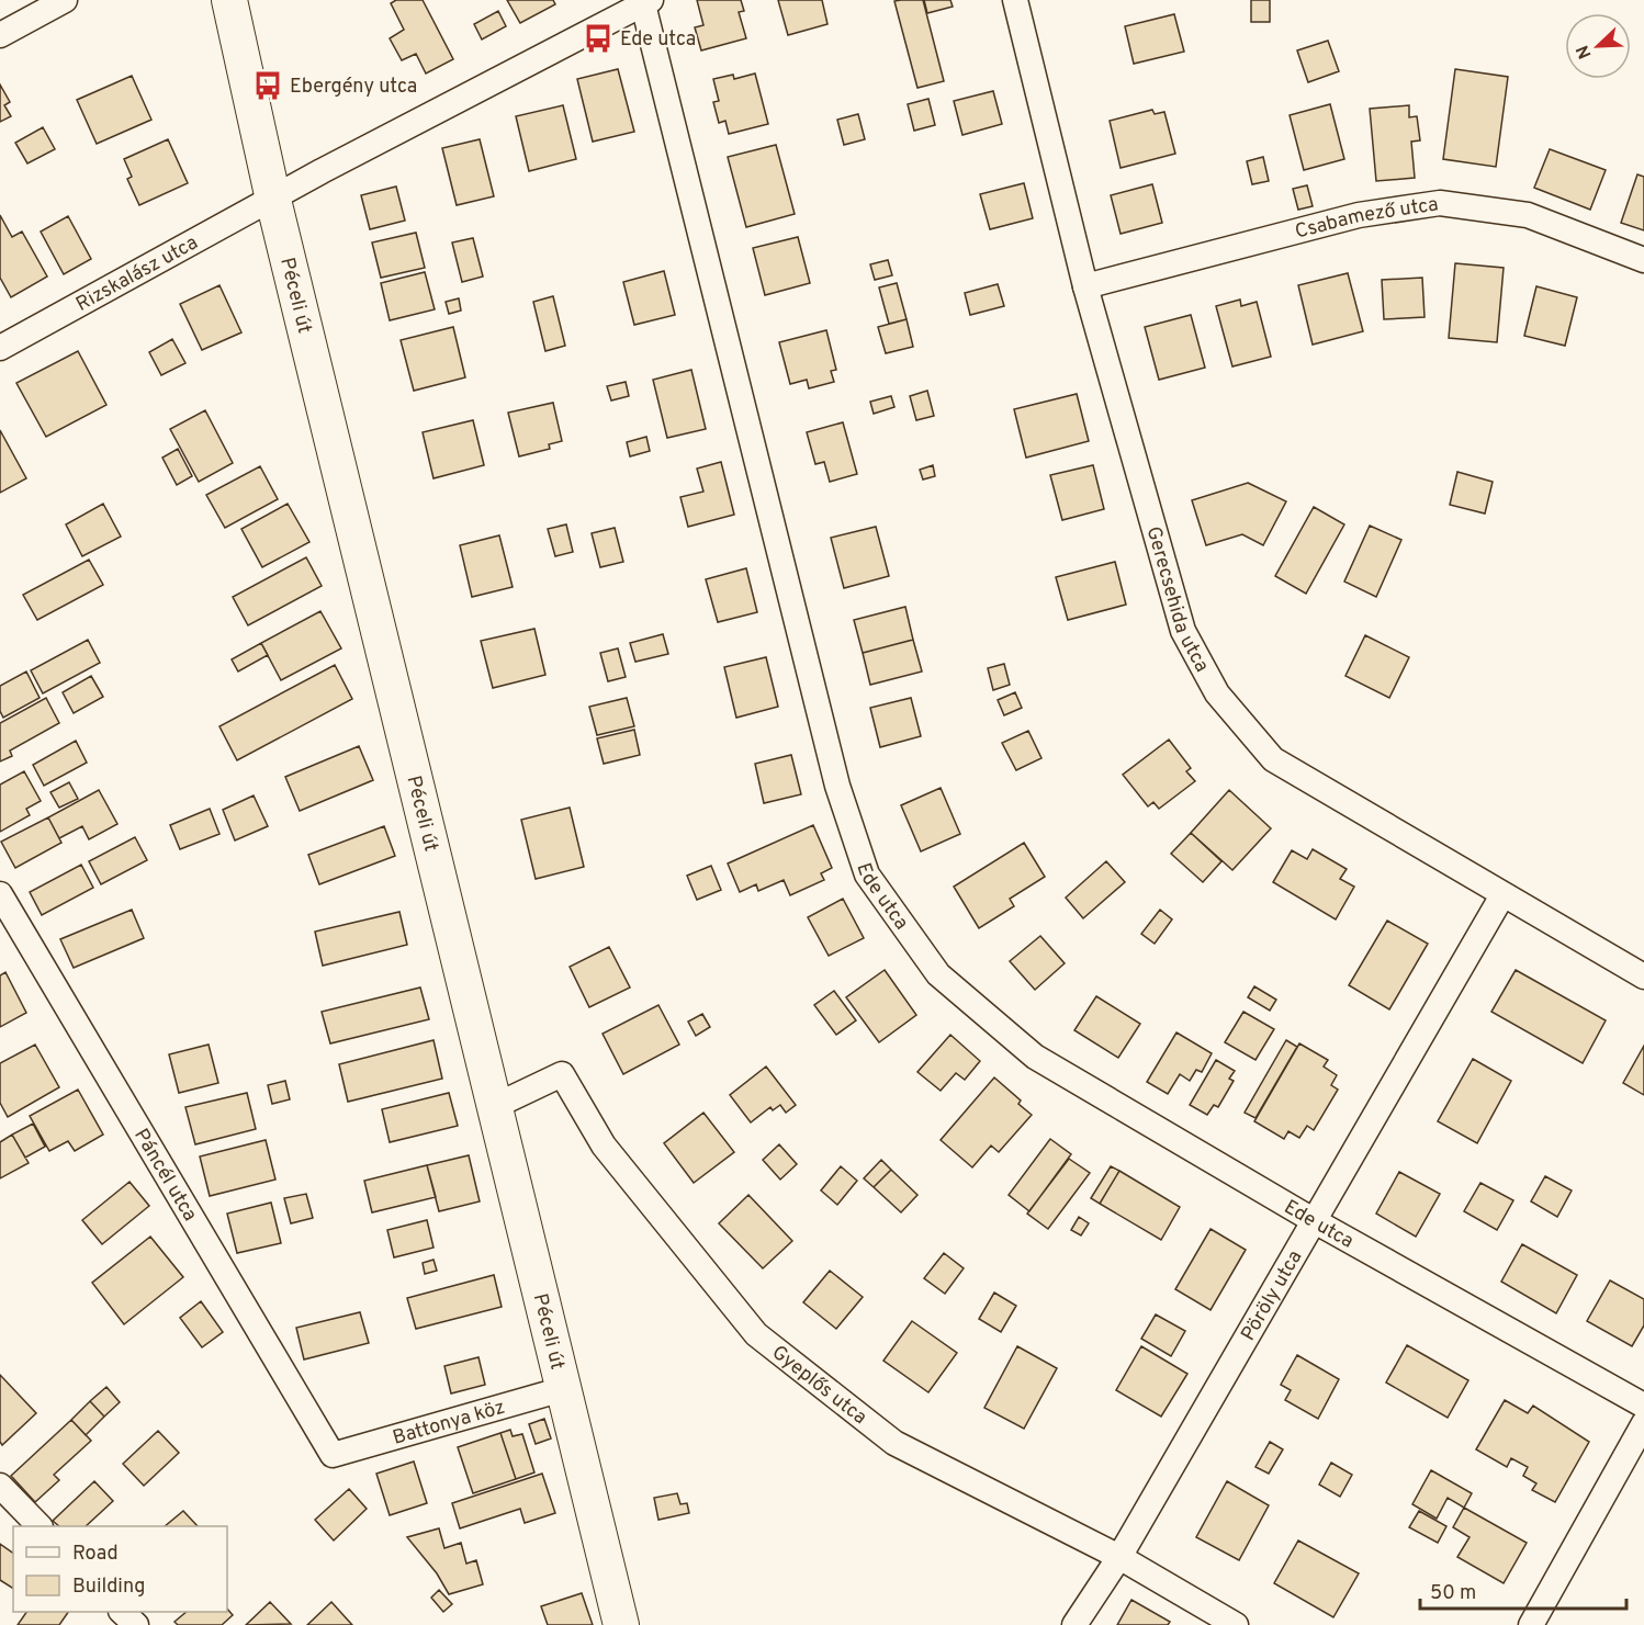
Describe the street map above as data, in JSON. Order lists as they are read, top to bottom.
{
  "streets": {
    "main road": ["Péceli út"],
    "street": [
      "Csabamező utca",
      "Rizskalász utca",
      "Gerecsehida utca",
      "Ede utca",
      "Páncél utca",
      "Pöröly utca",
      "Gyeplős utca",
      "Battonya köz"
    ]
  },
  "crossings": [
    ["Csabamező utca", "Gerecsehida utca"],
    ["Rizskalász utca", "Péceli út"],
    ["Péceli út", "Gyeplős utca"],
    ["Péceli út", "Battonya köz"],
    ["Gerecsehida utca", "Pöröly utca"],
    ["Ede utca", "Pöröly utca"],
    ["Páncél utca", "Battonya köz"],
    ["Pöröly utca", "Gyeplős utca"]
  ],
  "places": {
    "bus stop": ["Ede utca", "Ebergény utca"]
  },
  "legend": ["Road", "Building"],
  "scale_bar": "50 m",
  "north": "bottom left"
}
